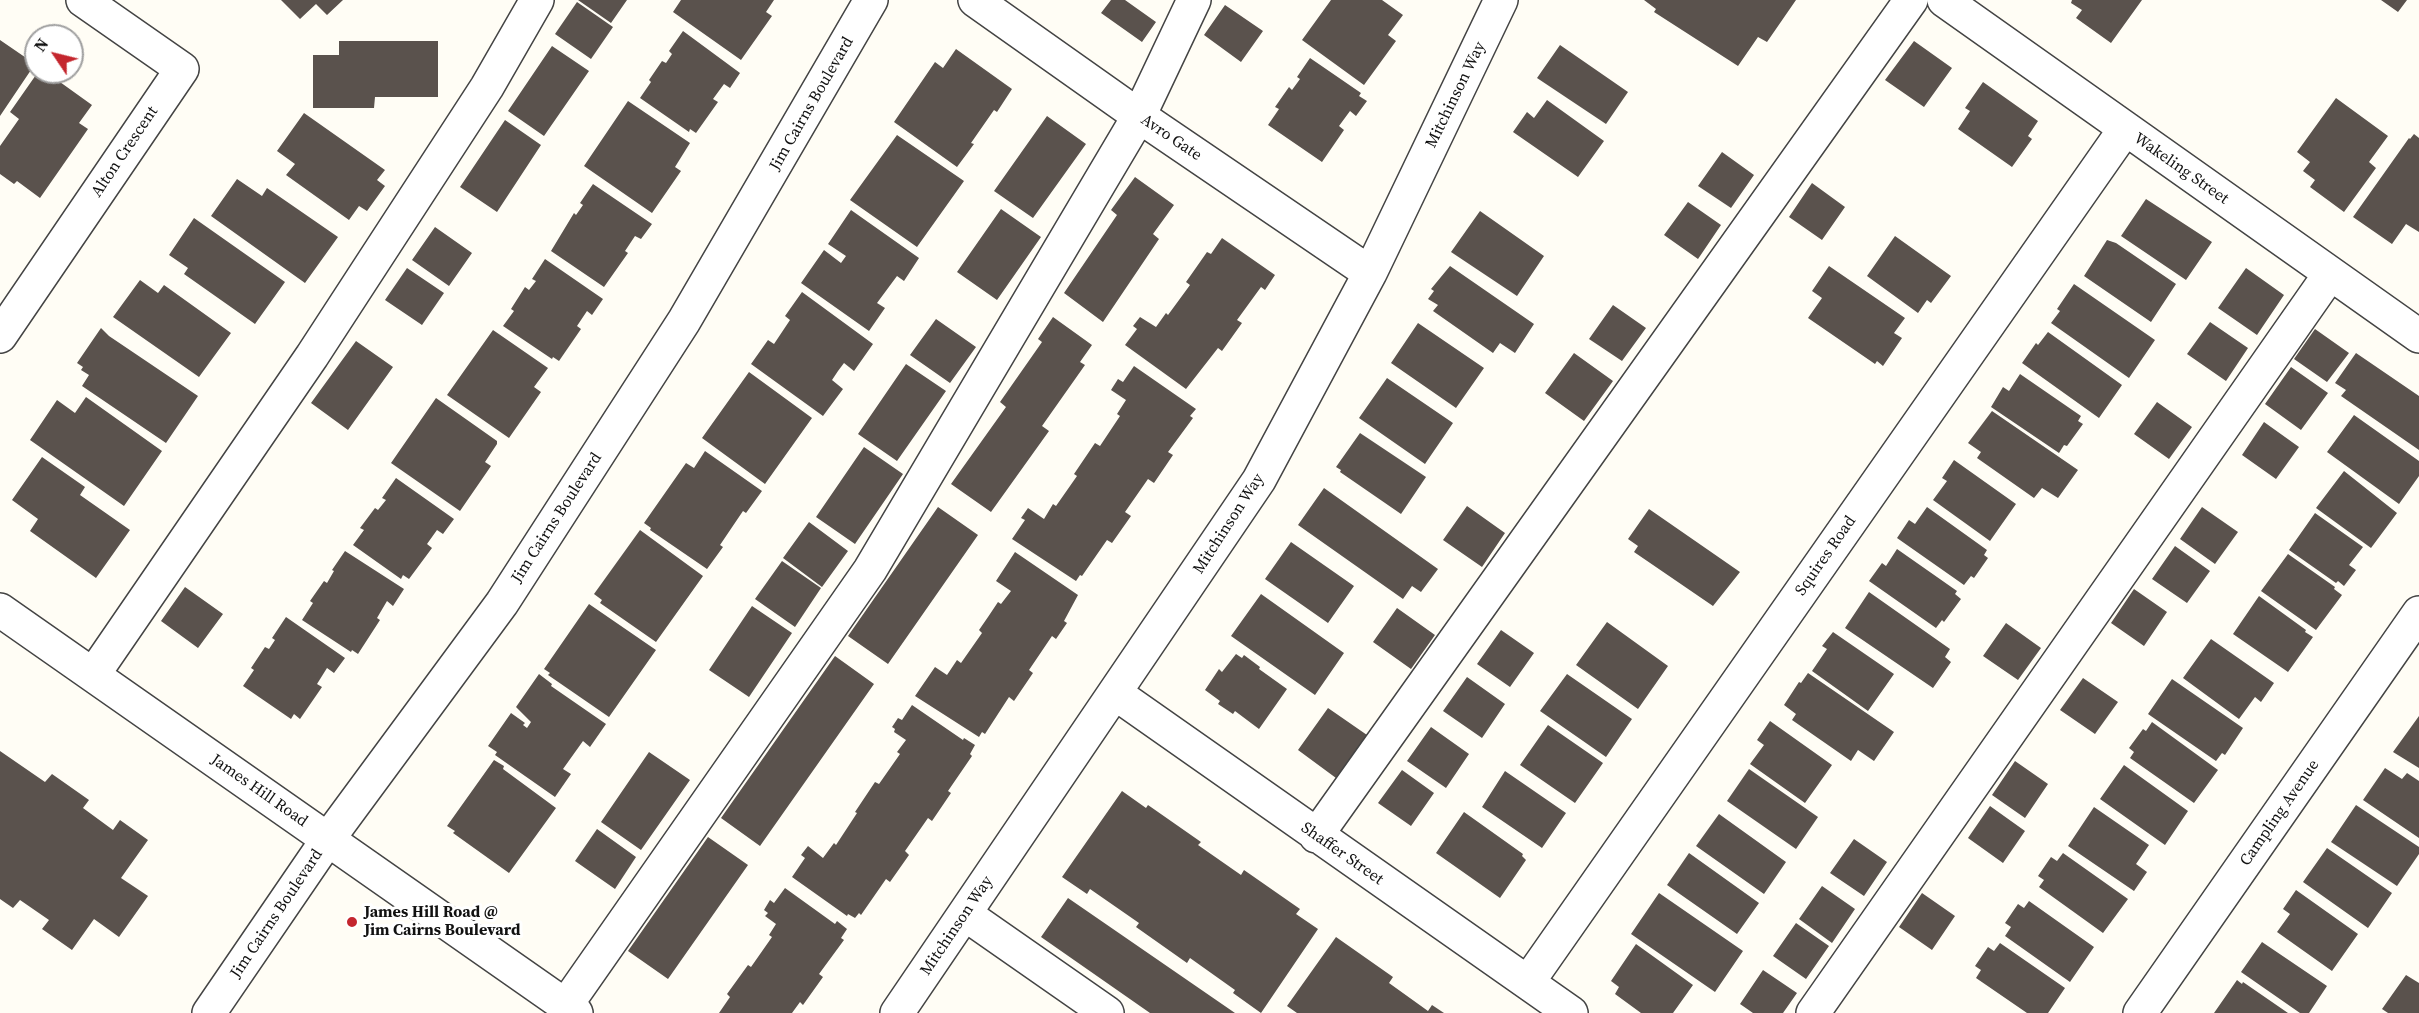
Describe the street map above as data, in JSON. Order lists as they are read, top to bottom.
{
  "streets": {
    "street": [
      "Mitchinson Way",
      "Jim Cairns Boulevard",
      "Avro Gate",
      "Alton Crescent",
      "Wakeling Street",
      "Squires Road",
      "James Hill Road",
      "Campling Avenue",
      "Shaffer Street"
    ]
  },
  "crossings": [
    ["Mitchinson Way", "Avro Gate"],
    ["Mitchinson Way", "Shaffer Street"],
    ["Jim Cairns Boulevard", "James Hill Road"],
    ["Wakeling Street", "Squires Road"],
    ["Squires Road", "Shaffer Street"]
  ],
  "places": ["James Hill Road @ Jim Cairns Boulevard"],
  "north": "top left"
}
